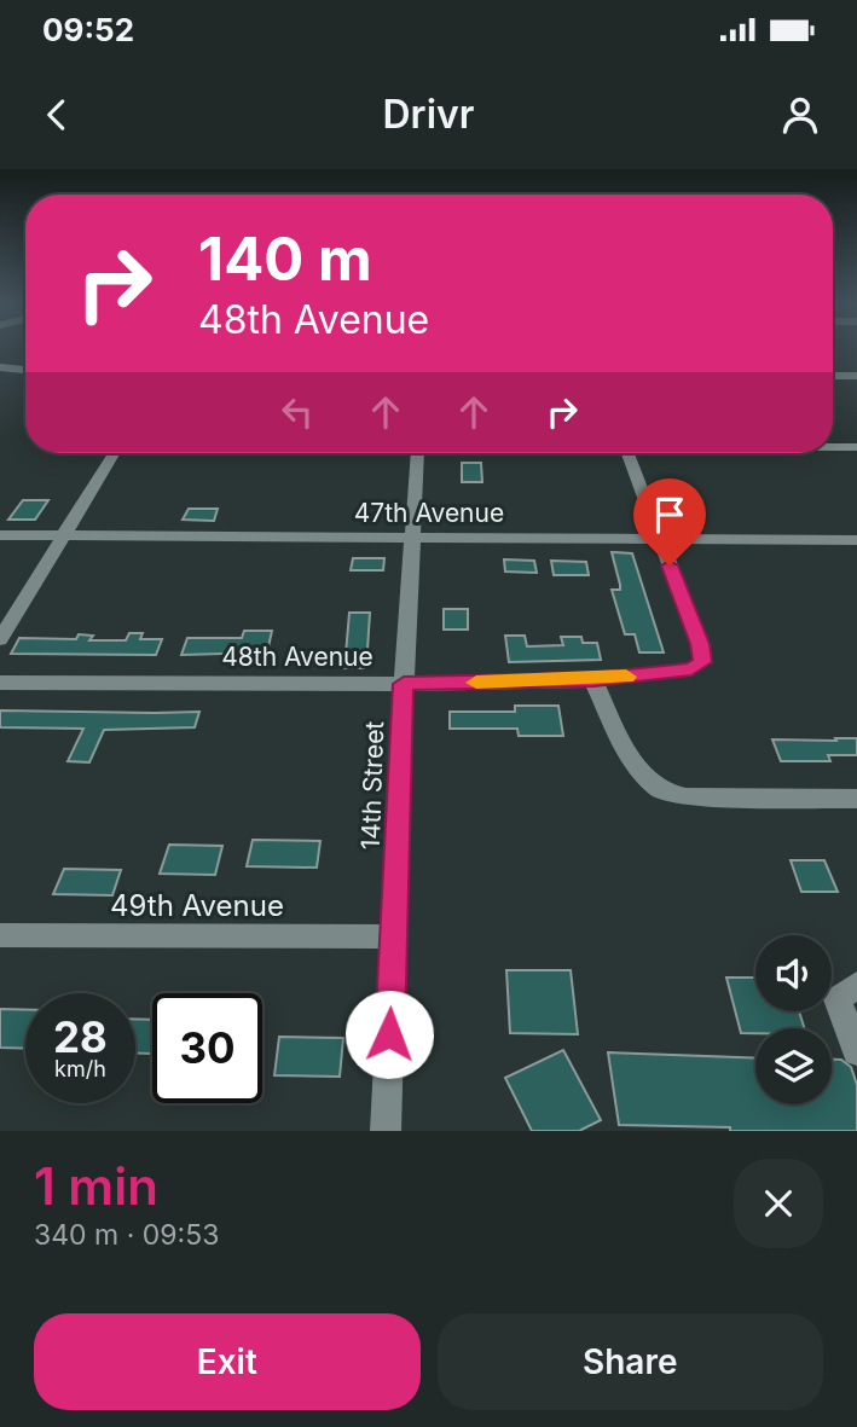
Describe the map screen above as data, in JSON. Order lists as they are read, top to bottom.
{
  "streets": {
    "street": [
      "47th Avenue",
      "48th Avenue",
      "14th Street",
      "49th Avenue"
    ]
  },
  "crossings": [
    ["47th Avenue", "48th Avenue"],
    ["47th Avenue", "14th Street"],
    ["48th Avenue", "14th Street"],
    ["14th Street", "49th Avenue"]
  ],
  "page": {
    "status": "09:52",
    "header": "Drivr",
    "turn": ["140 m", "48th Avenue"],
    "speed": "28 km/h",
    "limit": "30",
    "heading": ["1 min", "340 m · 09:53"],
    "buttons": ["Exit", "Share"]
  }
}
